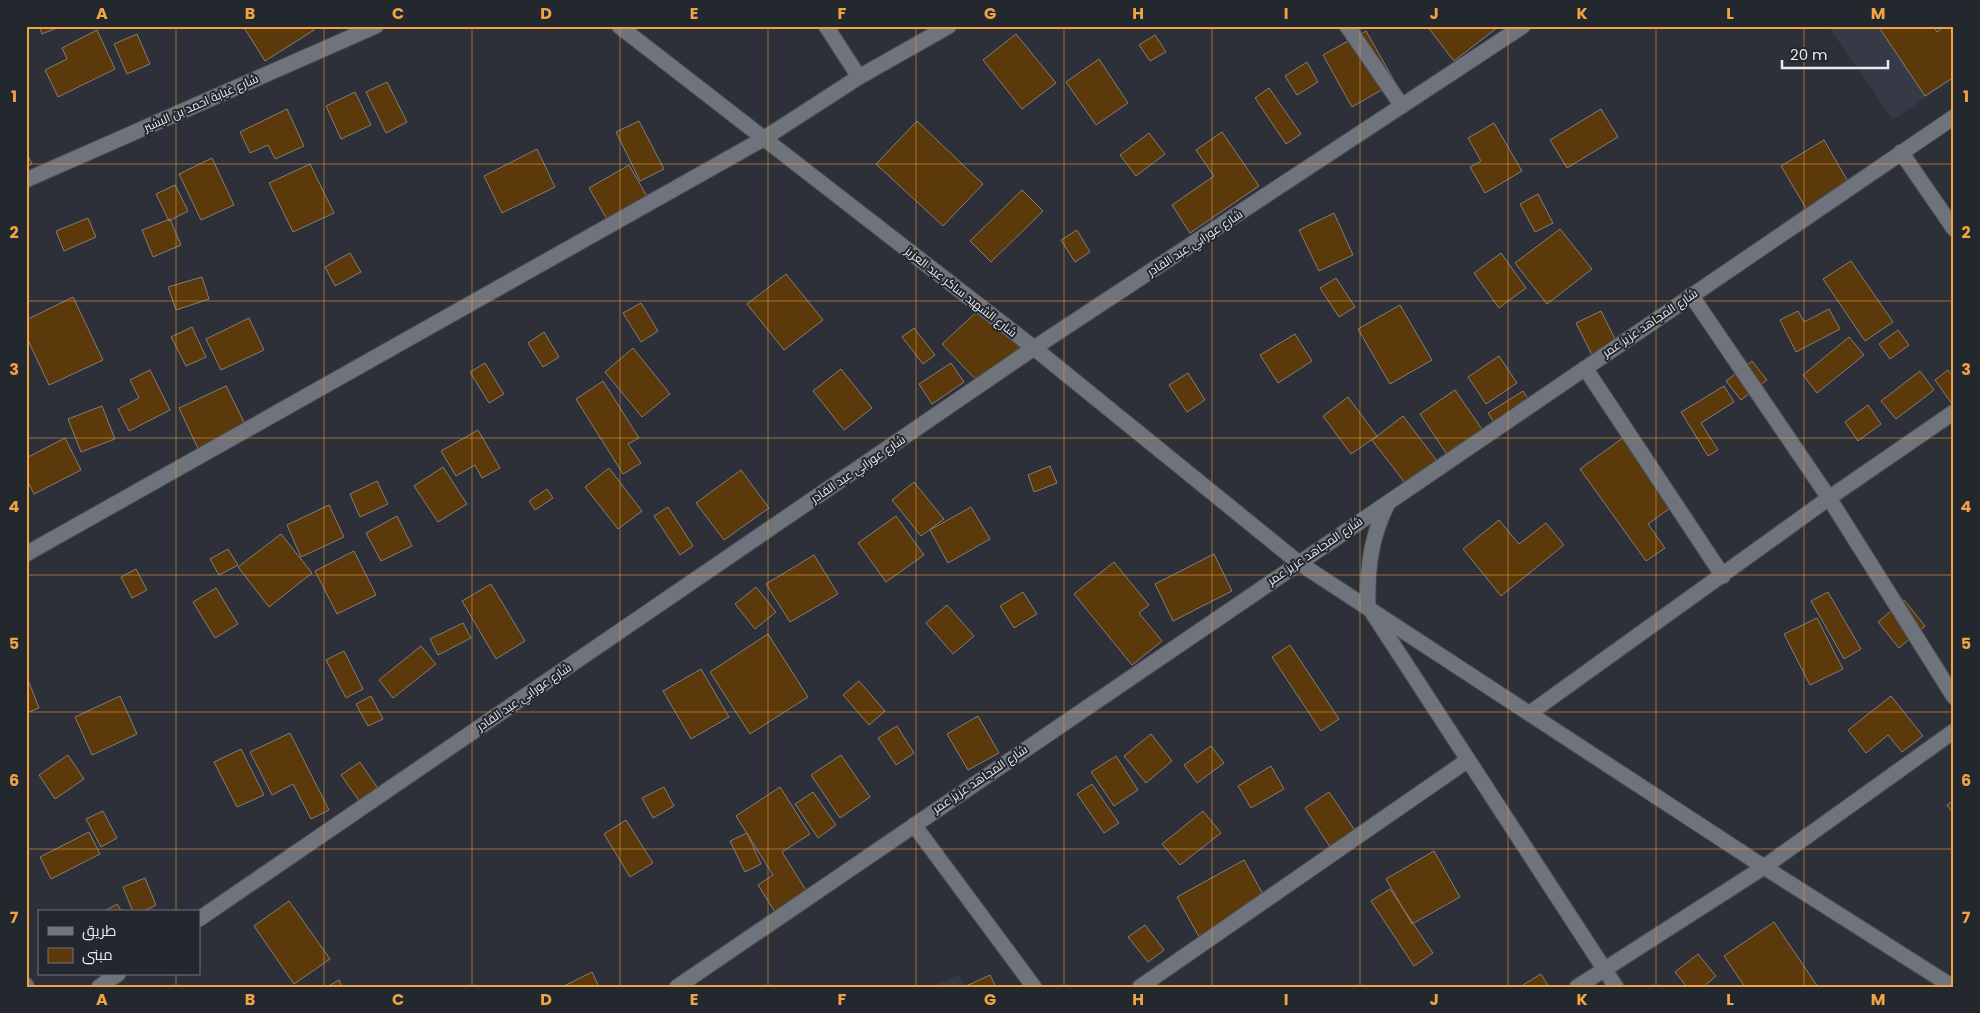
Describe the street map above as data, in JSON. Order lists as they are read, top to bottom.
{
  "streets": {
    "street": [
      "شارع غيابة احمد بن البشير",
      "شارع عورابي عبد القادر",
      "شارع الشهيد ساكر عبد العزيز",
      "شارع المجاهد عزيز عمر"
    ]
  },
  "crossings": [
    ["شارع عورابي عبد القادر", "شارع الشهيد ساكر عبد العزيز"],
    ["شارع الشهيد ساكر عبد العزيز", "شارع المجاهد عزيز عمر"]
  ],
  "legend": ["طريق", "مبنى"],
  "scale_bar": "20 m",
  "grid": {
    "columns": [
      "A",
      "B",
      "C",
      "D",
      "E",
      "F",
      "G",
      "H",
      "I",
      "J",
      "K",
      "L",
      "M"
    ],
    "rows": [
      "1",
      "2",
      "3",
      "4",
      "5",
      "6",
      "7"
    ]
  }
}
